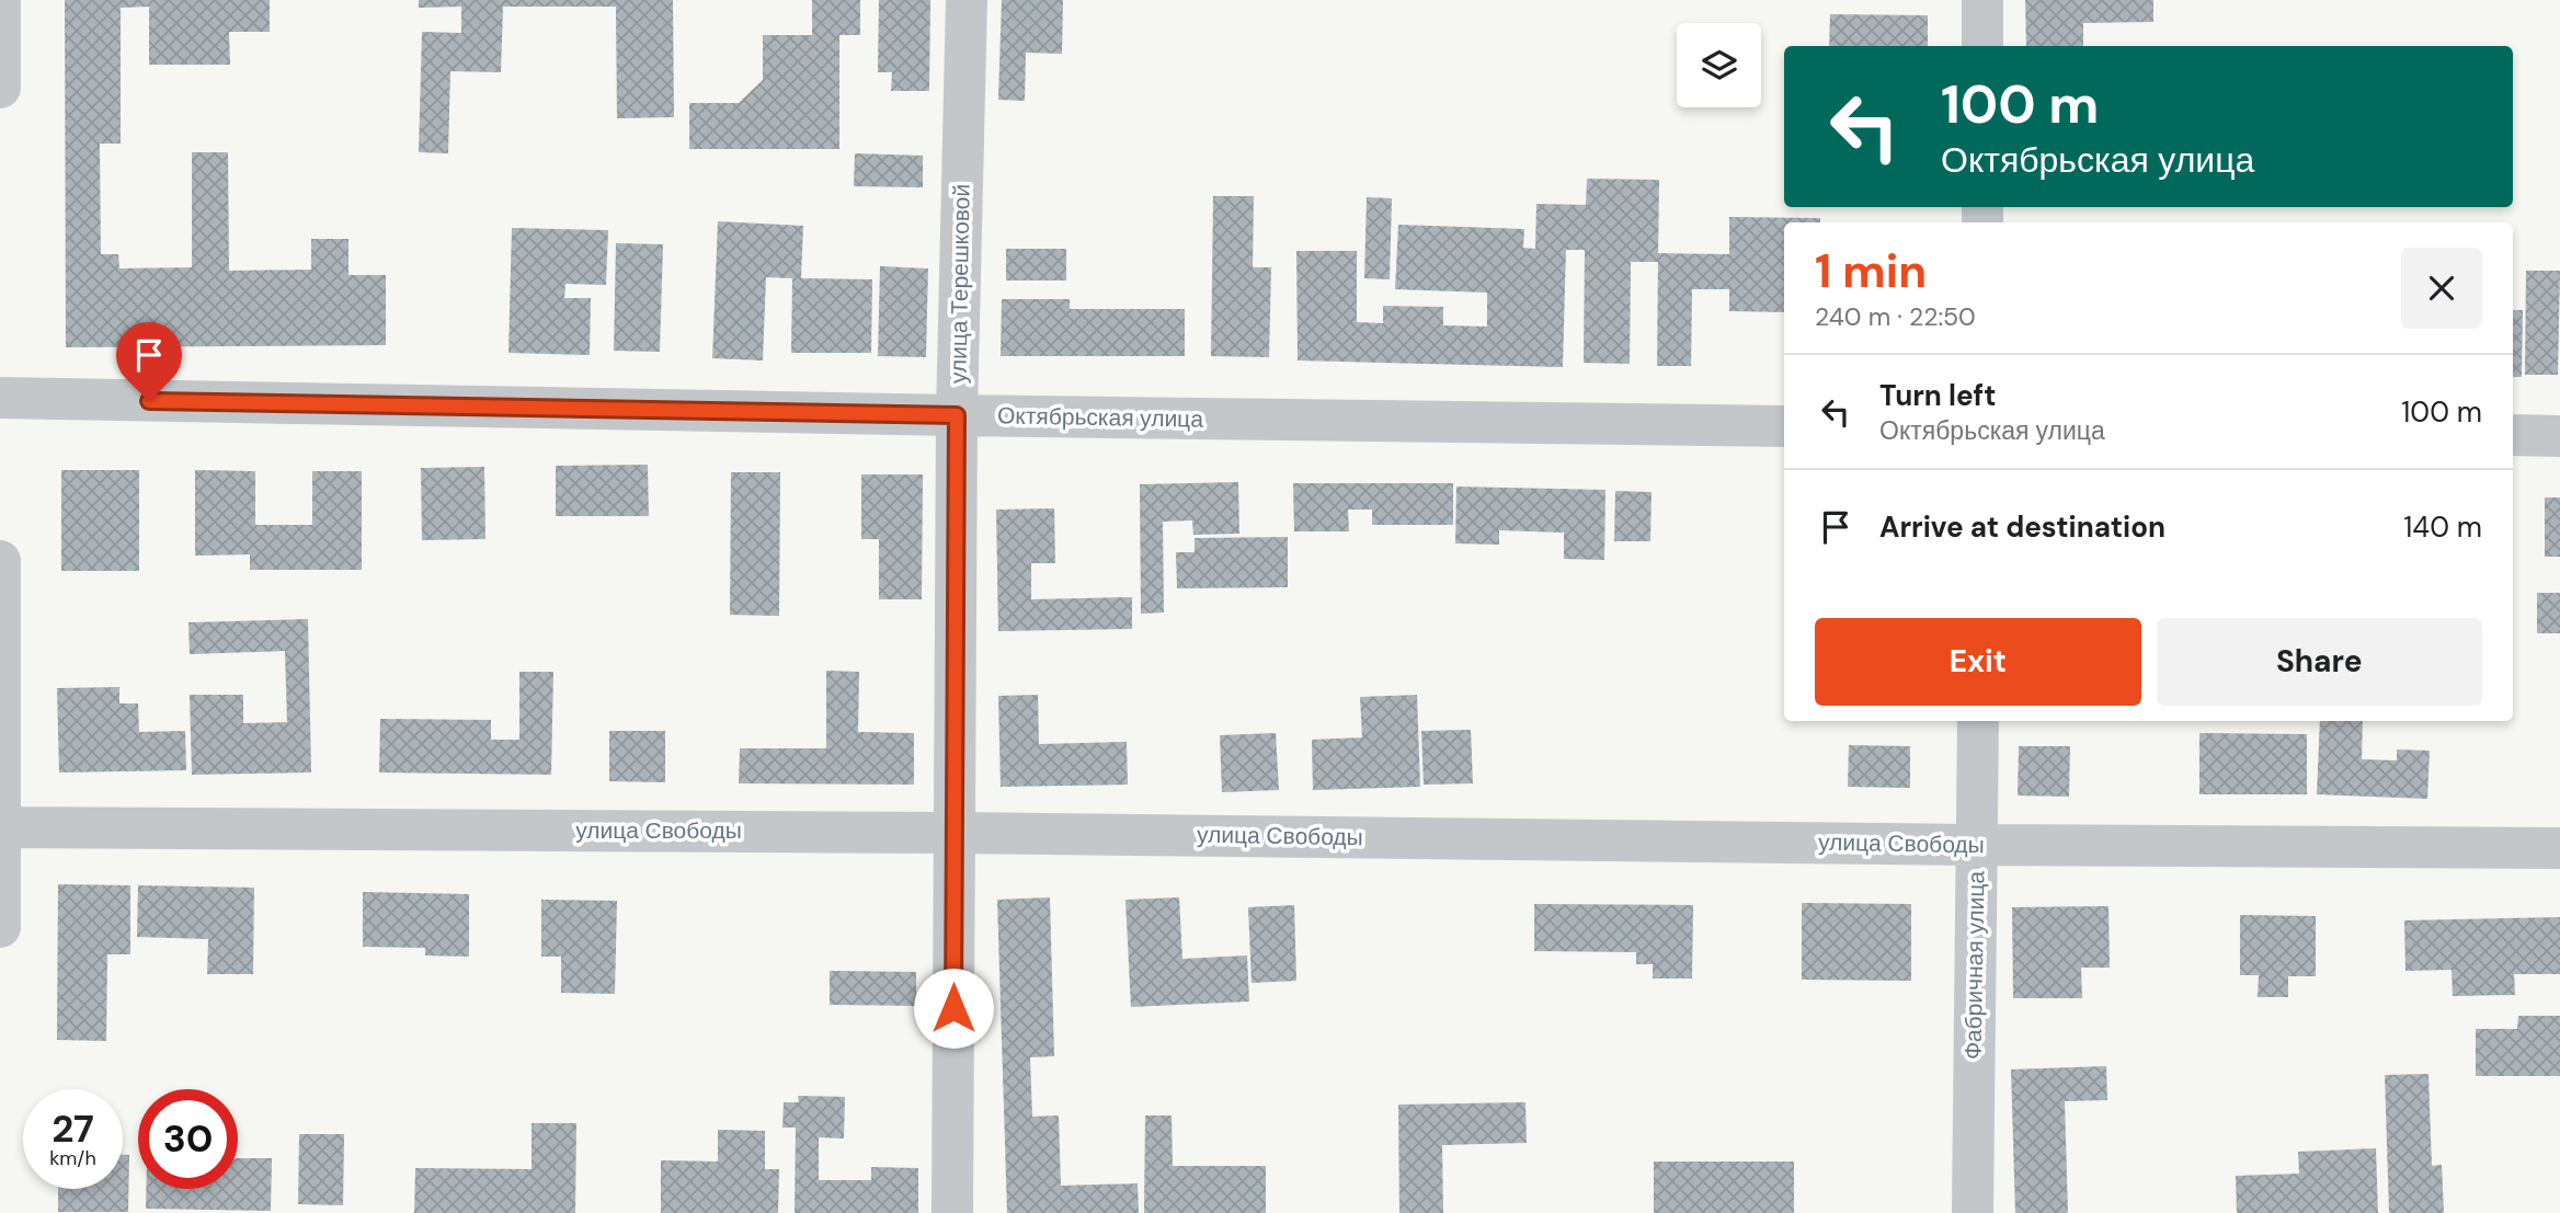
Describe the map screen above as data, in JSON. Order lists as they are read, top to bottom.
{
  "streets": {
    "street": [
      "улица Терешковой",
      "Октябрьская улица",
      "улица Свободы",
      "Фабричная улица"
    ]
  },
  "crossings": [
    ["улица Терешковой", "Октябрьская улица"],
    ["улица Терешковой", "улица Свободы"],
    ["улица Свободы", "Фабричная улица"]
  ],
  "page": {
    "turn": ["100 m", "Октябрьская улица"],
    "heading": ["1 min", "240 m · 22:50"],
    "list": [
      {
        "name": "Turn left",
        "note": "Октябрьская улица",
        "value": "100 m"
      },
      {
        "name": "Arrive at destination",
        "value": "140 m"
      }
    ],
    "buttons": ["Exit", "Share"],
    "speed": "27 km/h",
    "limit": "30"
  }
}
